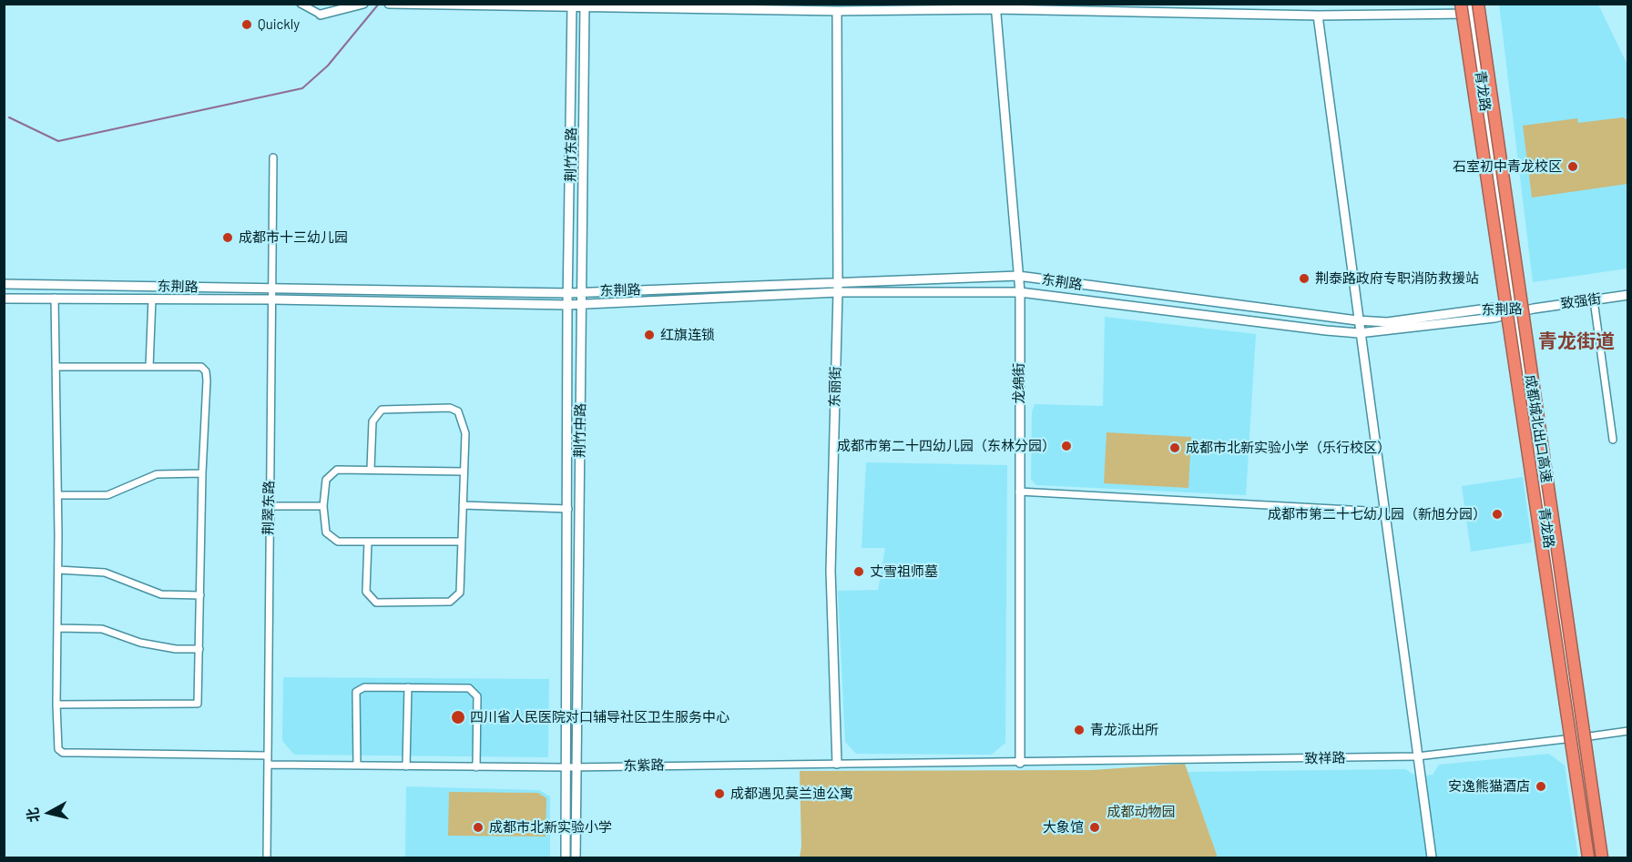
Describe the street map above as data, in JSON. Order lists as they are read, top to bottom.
{
  "streets": {
    "highway": ["成都城北出口高速"],
    "street": [
      "青龙路",
      "荆竹东路",
      "东荆路",
      "致强街",
      "龙绵街",
      "东丽街",
      "荆竹中路",
      "荆翠东路",
      "致祥路",
      "东紫路"
    ]
  },
  "crossings": [
    ["青龙路", "东荆路"],
    ["青龙路", "成都城北出口高速"],
    ["青龙路", "致祥路"],
    ["荆竹东路", "东荆路"],
    ["荆竹东路", "荆竹中路"],
    ["东荆路", "致强街"],
    ["东荆路", "龙绵街"],
    ["东荆路", "东丽街"],
    ["东荆路", "荆竹中路"],
    ["东荆路", "荆翠东路"],
    ["龙绵街", "致祥路"],
    ["龙绵街", "东紫路"],
    ["东丽街", "东紫路"],
    ["荆竹中路", "东紫路"],
    ["荆翠东路", "东紫路"],
    ["致祥路", "东紫路"]
  ],
  "districts": ["青龙街道"],
  "parks": ["成都动物园"],
  "places": [
    "Quickly",
    "石室初中青龙校区",
    "成都市十三幼儿园",
    "荆泰路政府专职消防救援站",
    "红旗连锁",
    "成都市第二十四幼儿园（东林分园）",
    "成都市北新实验小学（乐行校区）",
    "成都市第二十七幼儿园（新旭分园）",
    "丈雪祖师墓",
    "四川省人民医院对口辅导社区卫生服务中心",
    "青龙派出所",
    "安逸熊猫酒店",
    "成都遇见莫兰迪公寓",
    "成都市北新实验小学",
    "大象馆"
  ],
  "north": "left"
}
